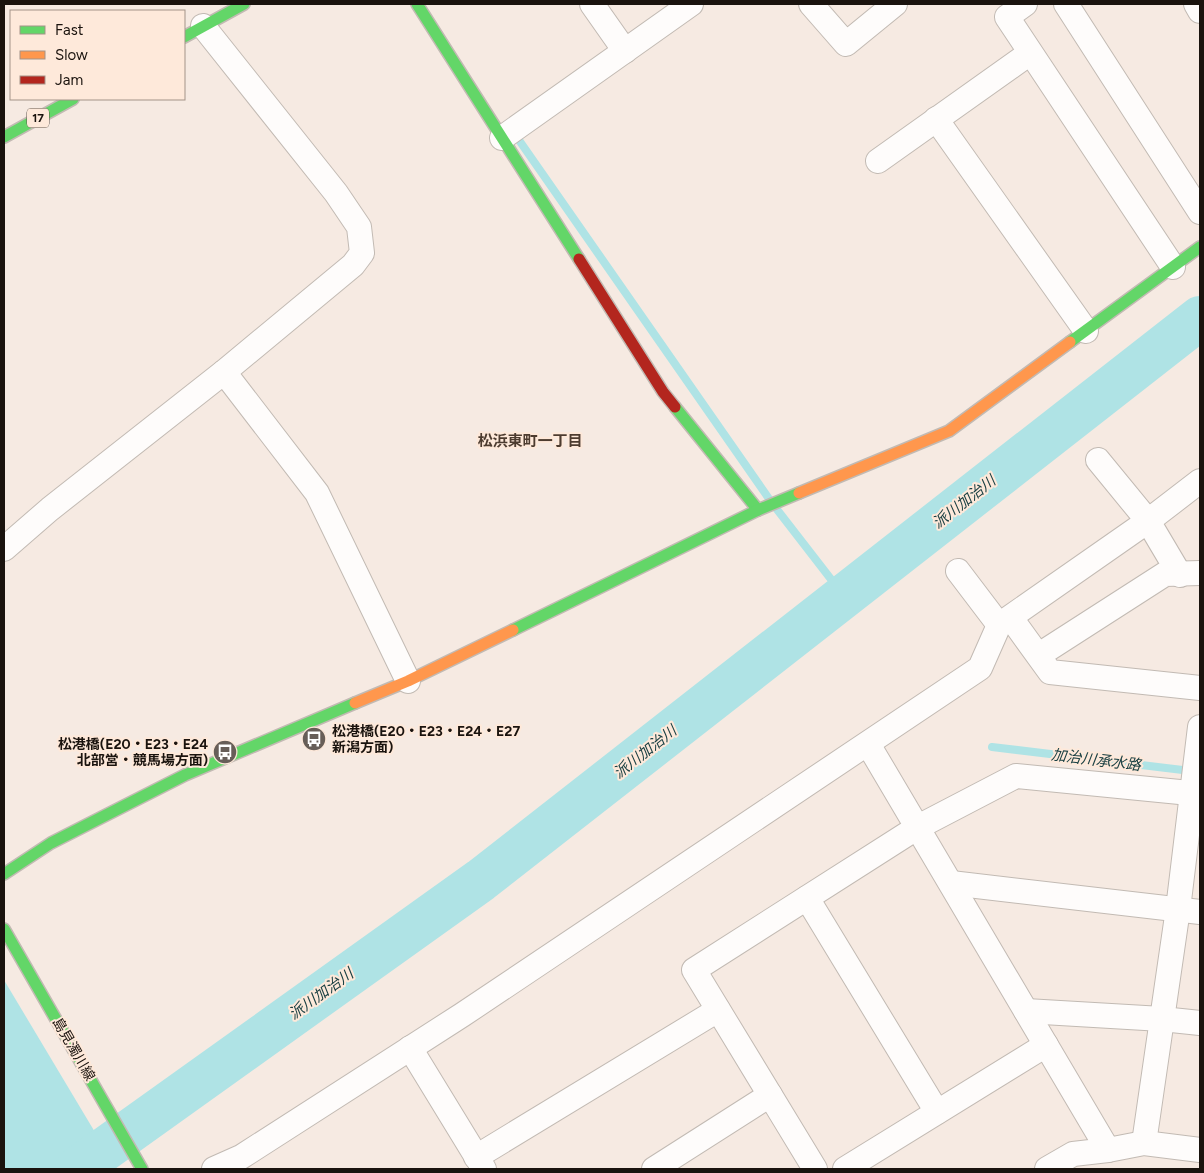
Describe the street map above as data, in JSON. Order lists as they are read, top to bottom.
{
  "streets": {
    "street": ["17", "島見濁川線"]
  },
  "districts": ["松浜東町一丁目"],
  "water": ["派川加治川", "加治川承水路"],
  "places": {
    "bus stop": ["松港橋(E20・E23・E24・E27 新潟方面)", "松港橋(E20・E23・E24 北部営・競馬場方面)"]
  },
  "legend": ["Fast", "Slow", "Jam"]
}
